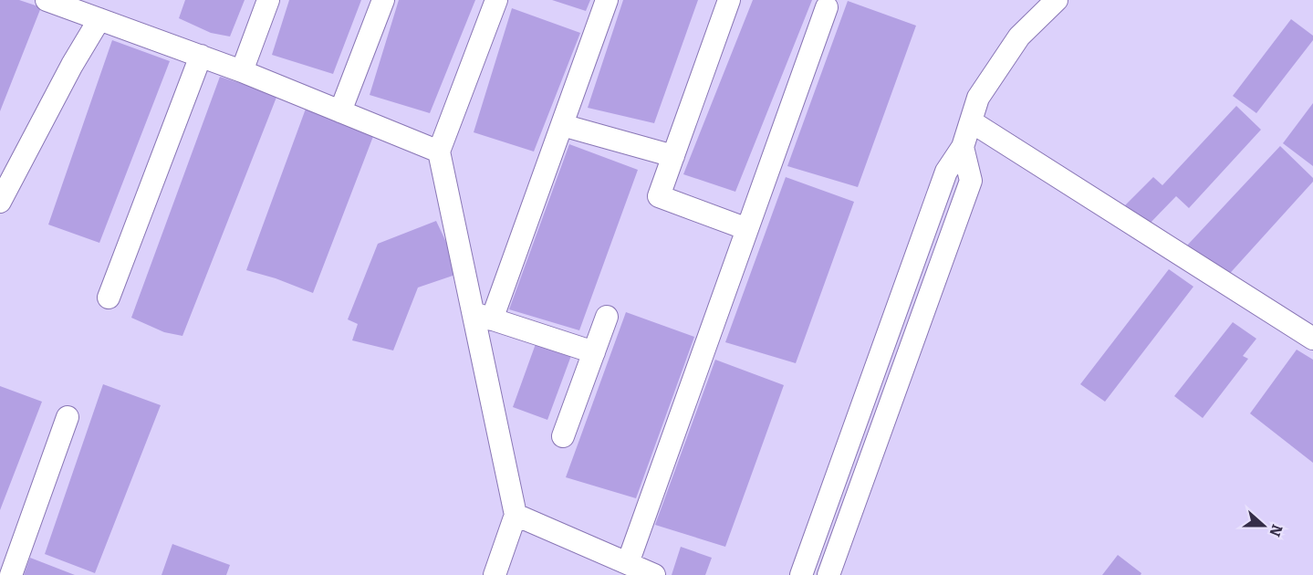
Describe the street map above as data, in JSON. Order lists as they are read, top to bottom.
{
  "north": "right"
}
